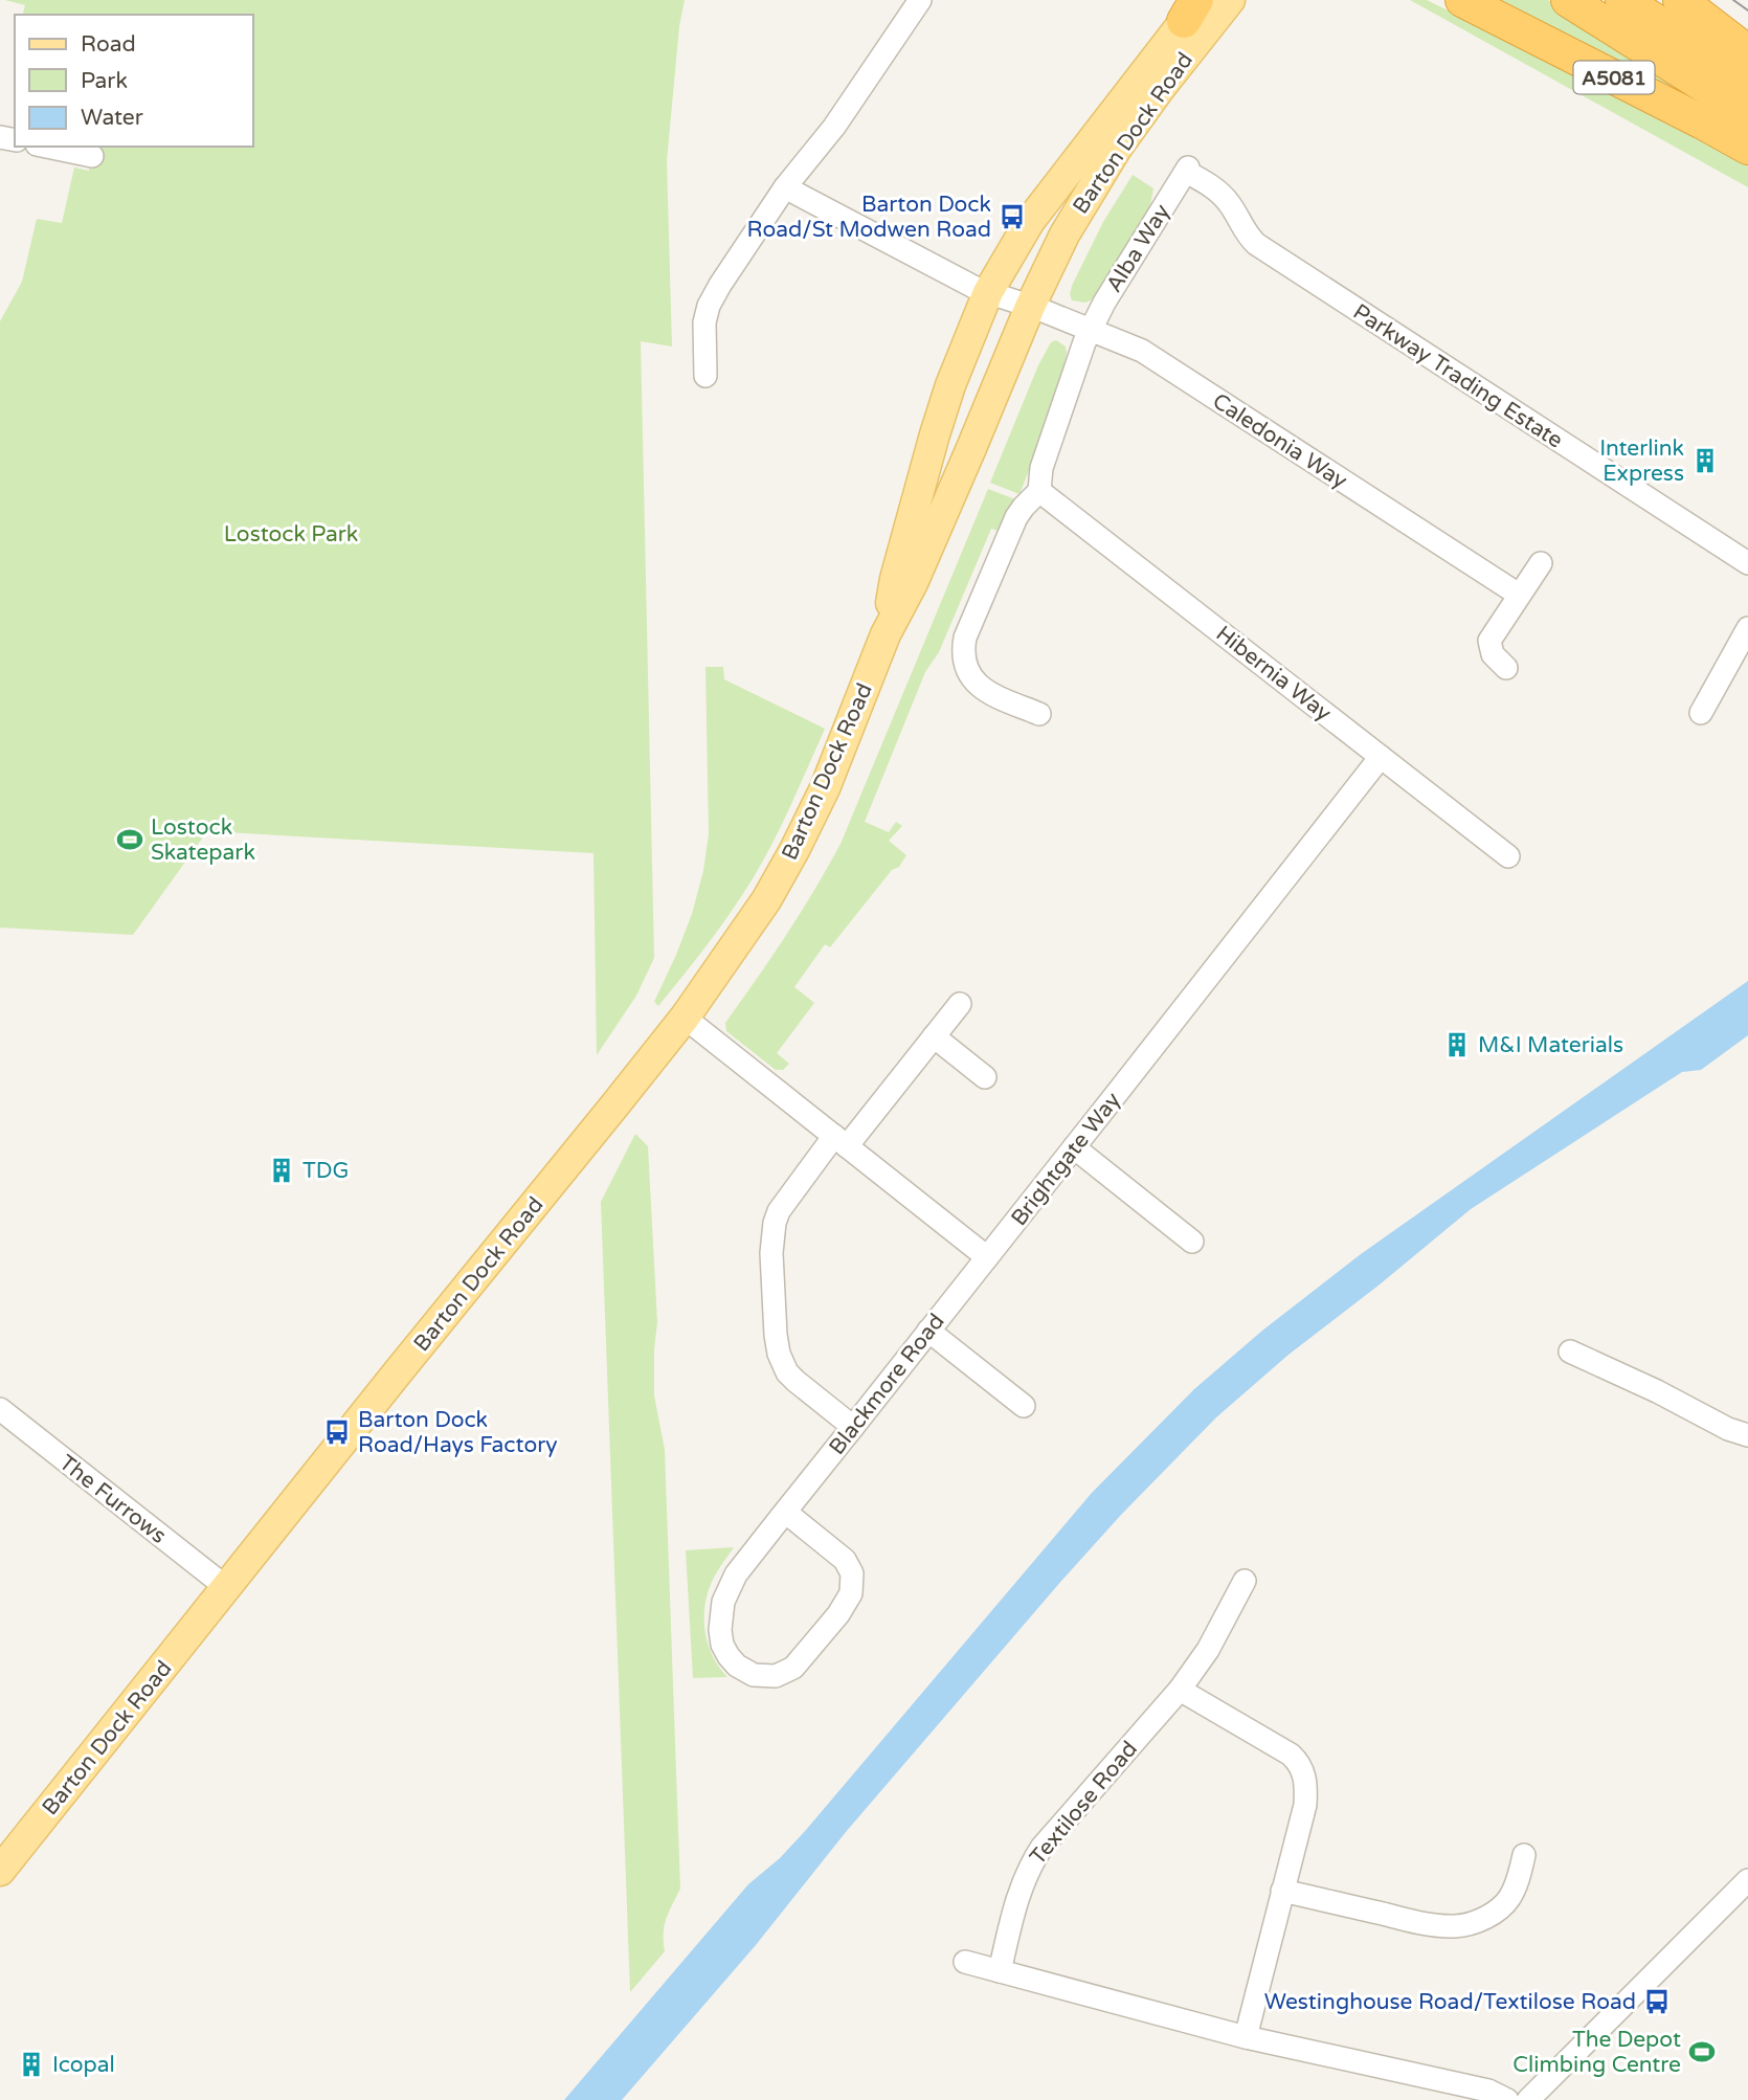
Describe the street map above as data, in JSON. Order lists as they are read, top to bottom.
{
  "streets": {
    "highway": ["A5081"],
    "main road": ["Barton Dock Road"],
    "street": [
      "Alba Way",
      "Parkway Trading Estate",
      "Caledonia Way",
      "Hibernia Way",
      "Brightgate Way",
      "Blackmore Road",
      "The Furrows",
      "Textilose Road"
    ]
  },
  "crossings": [
    ["Barton Dock Road", "Caledonia Way"],
    ["Barton Dock Road", "The Furrows"],
    ["Alba Way", "Parkway Trading Estate"],
    ["Alba Way", "Caledonia Way"],
    ["Hibernia Way", "Brightgate Way"],
    ["Brightgate Way", "Blackmore Road"]
  ],
  "parks": ["Lostock Park"],
  "places": {
    "bus stop": ["Barton Dock Road/St Modwen Road", "Barton Dock Road/Hays Factory", "Westinghouse Road/Textilose Road"],
    "building": [
      "Interlink Express",
      "M&I Materials",
      "TDG",
      "Icopal"
    ],
    "sports": ["Lostock Skatepark", "The Depot Climbing Centre"]
  },
  "legend": ["Road", "Park", "Water"]
}
